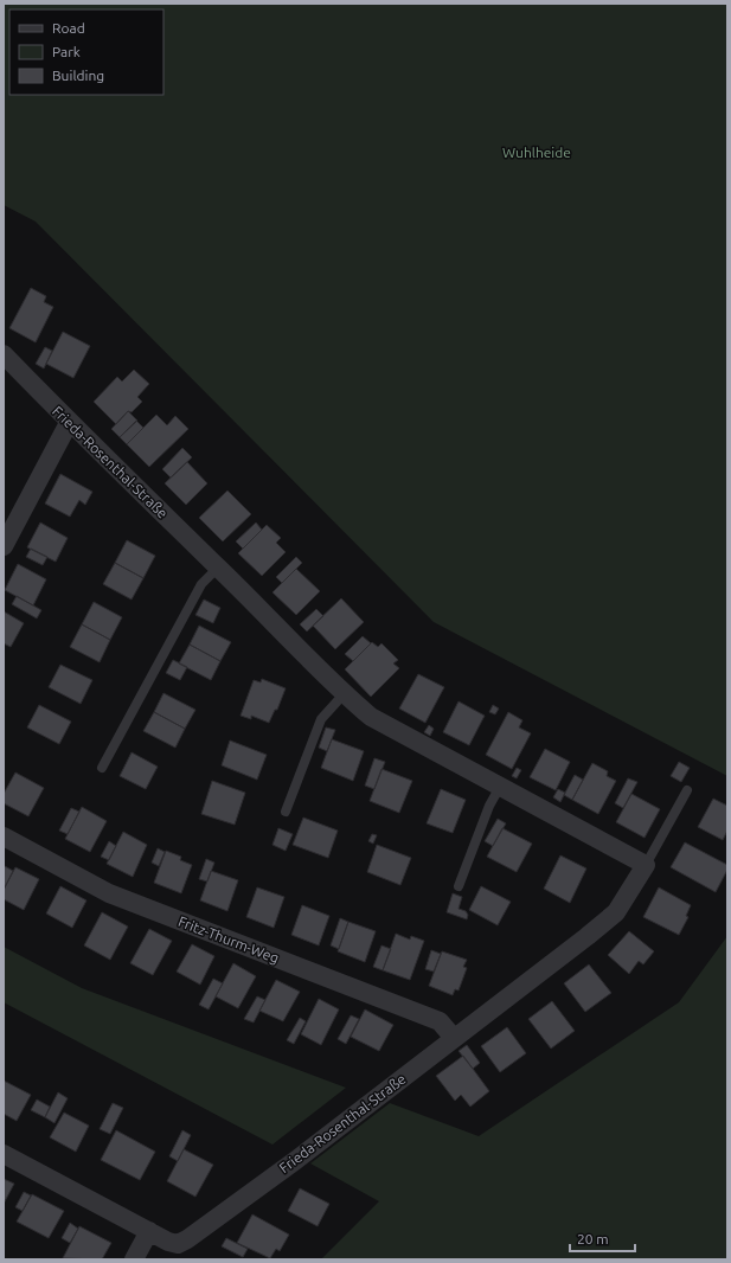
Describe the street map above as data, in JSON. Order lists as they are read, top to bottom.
{
  "streets": {
    "street": ["Frieda-Rosenthal-Straße", "Fritz-Thurm-Weg"]
  },
  "crossings": [
    ["Frieda-Rosenthal-Straße", "Fritz-Thurm-Weg"]
  ],
  "parks": ["Wuhlheide"],
  "legend": ["Road", "Park", "Building"],
  "scale_bar": "20 m"
}
